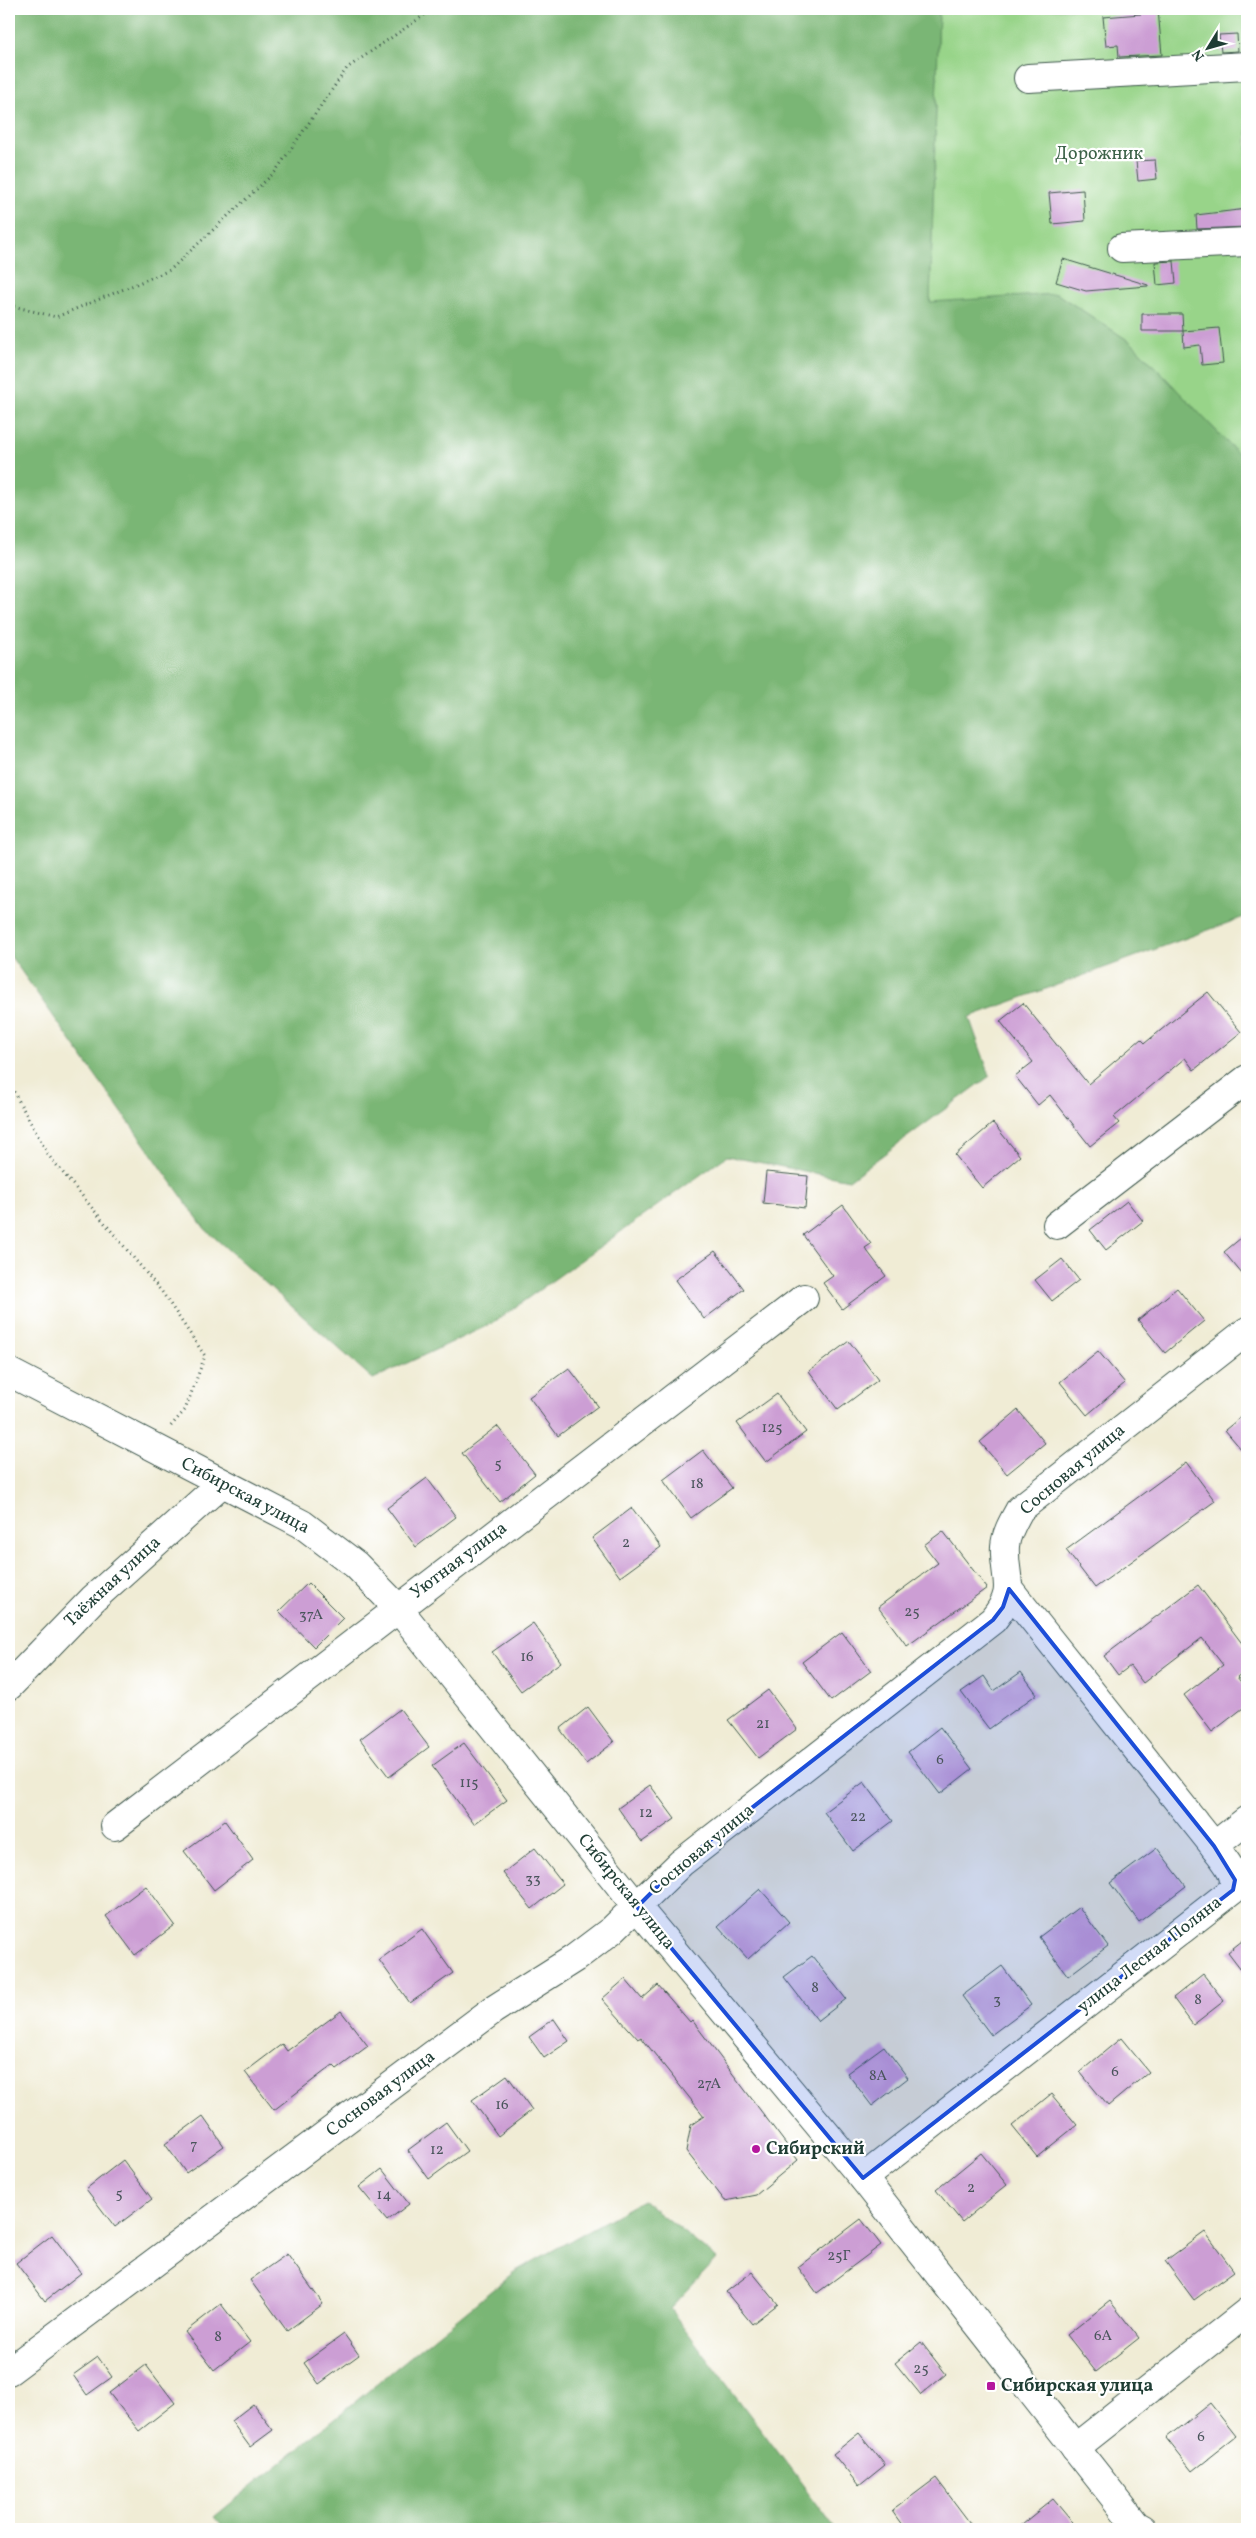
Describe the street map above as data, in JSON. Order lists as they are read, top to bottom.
{
  "streets": {
    "street": [
      "Сосновая улица",
      "Сибирская улица",
      "Уютная улица",
      "Таёжная улица",
      "улица Лесная Поляна"
    ]
  },
  "crossings": [
    ["Сосновая улица", "Сибирская улица"],
    ["Сосновая улица", "улица Лесная Поляна"],
    ["Сибирская улица", "Уютная улица"],
    ["Сибирская улица", "Таёжная улица"],
    ["Сибирская улица", "улица Лесная Поляна"]
  ],
  "parks": ["Дорожник"],
  "places": {
    "other": ["Сибирский"],
    "transit": ["Сибирская улица"]
  },
  "house_numbers": [
    "125",
    "5",
    "18",
    "2",
    "25",
    "37А",
    "16",
    "21",
    "6",
    "115",
    "12",
    "22",
    "33",
    "8",
    "3",
    "8",
    "6",
    "8А",
    "27А",
    "16",
    "7",
    "12",
    "2",
    "5",
    "14",
    "25Г",
    "6А",
    "8",
    "25",
    "6"
  ],
  "north": "bottom left"
}
